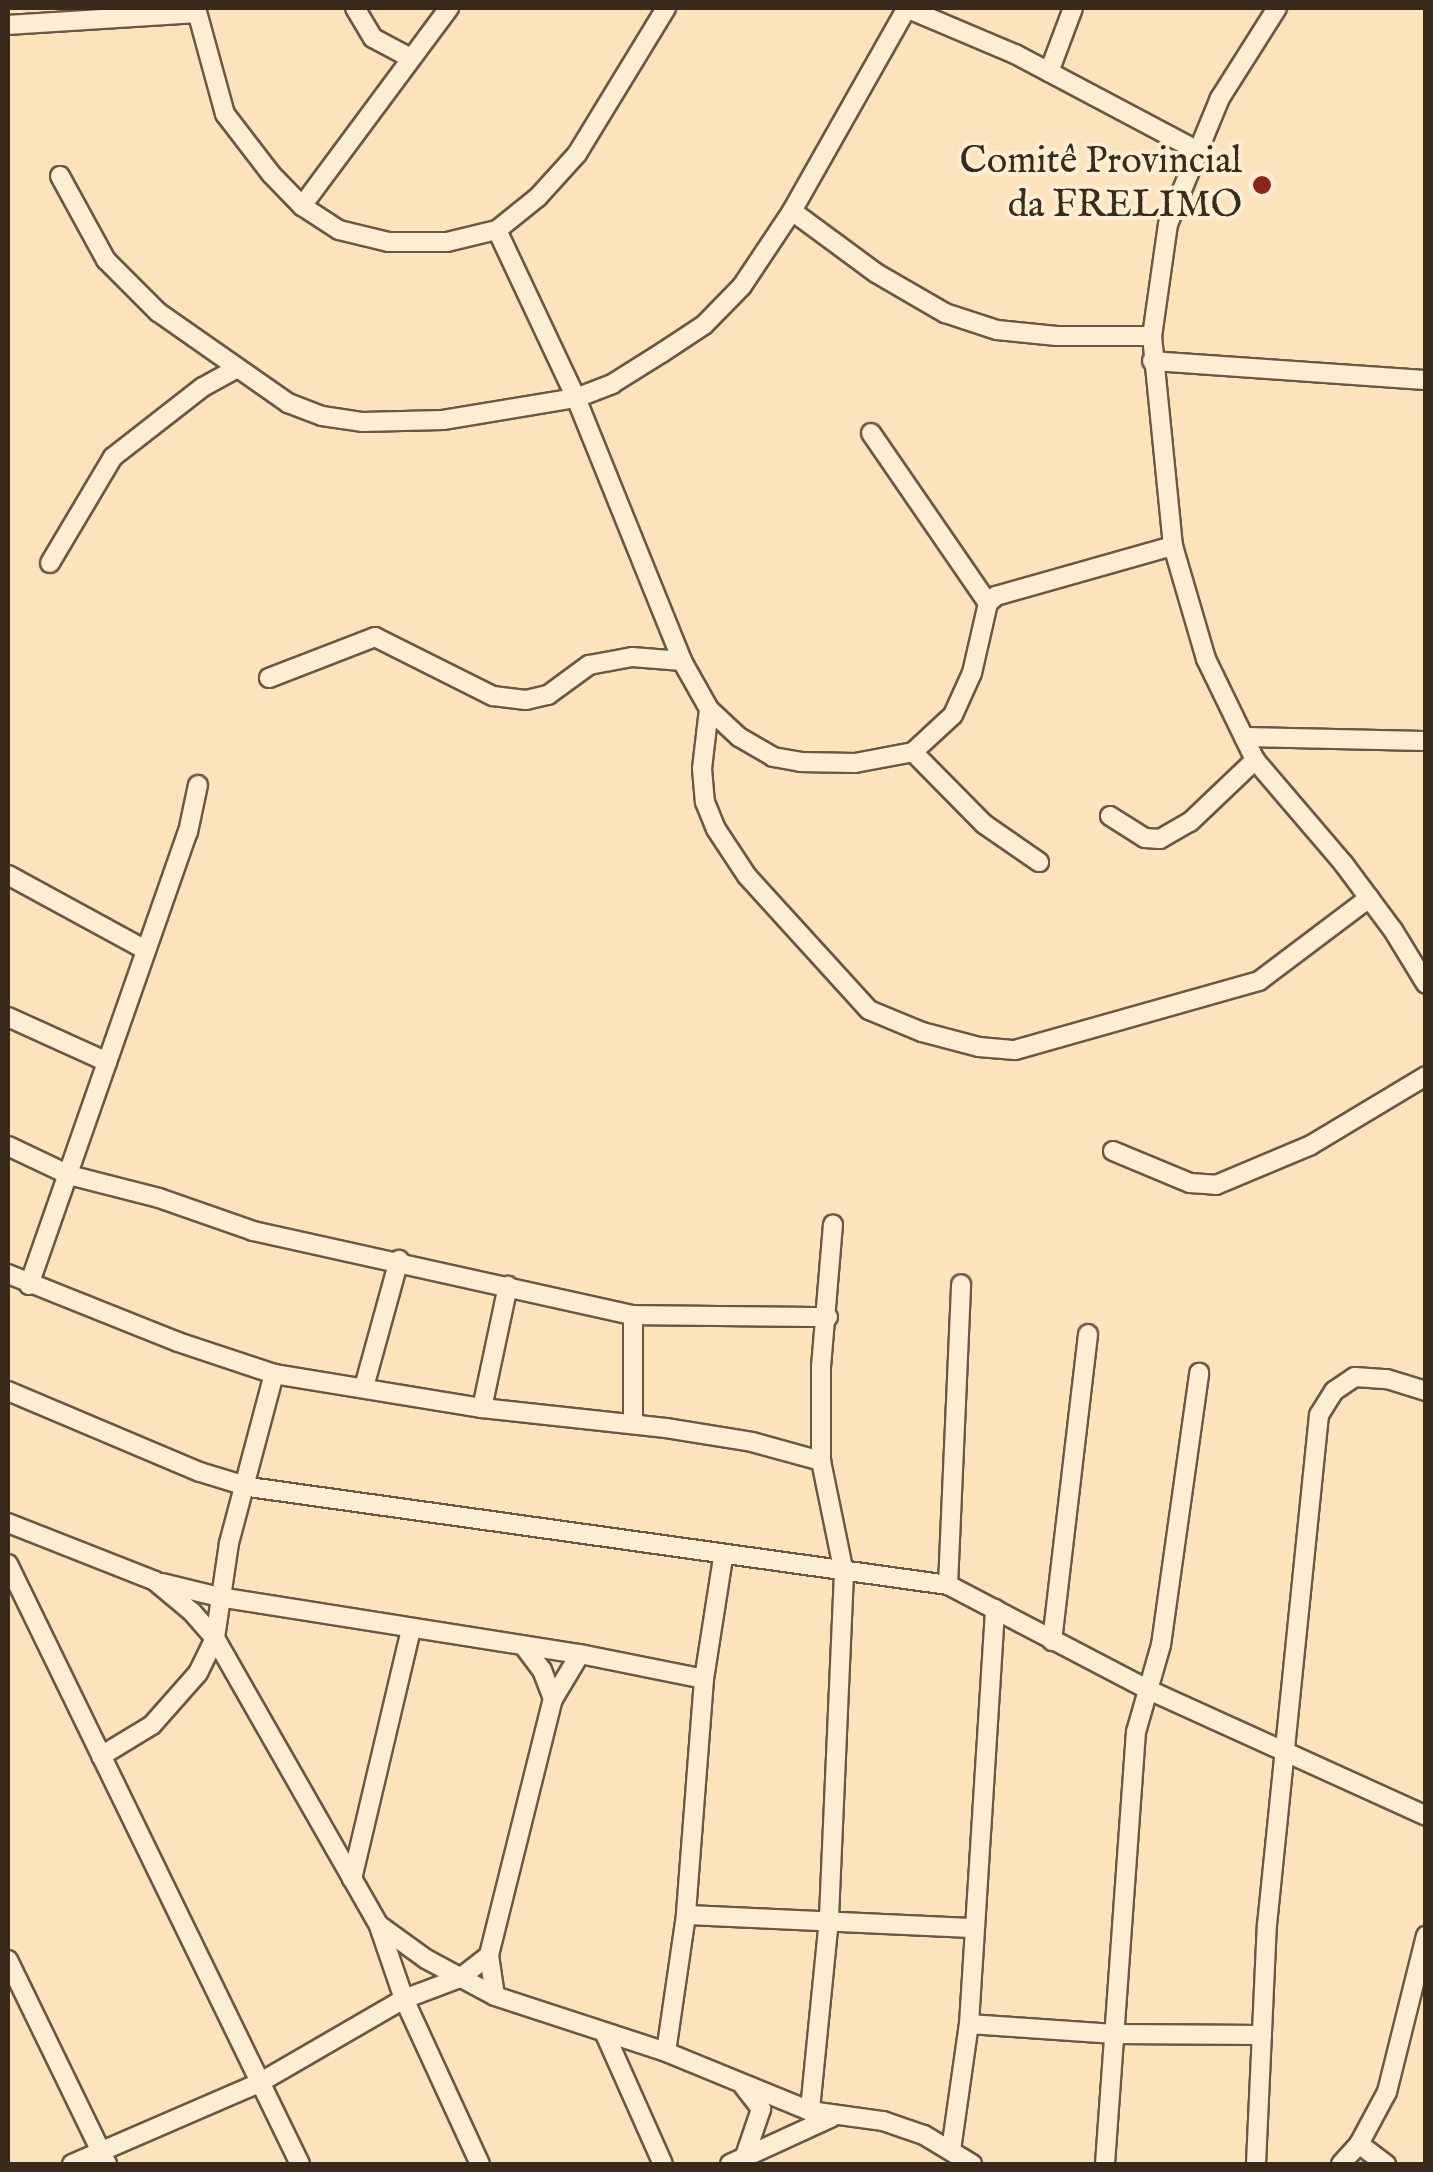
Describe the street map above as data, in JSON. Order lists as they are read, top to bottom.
{
  "places": ["Comitê Provincial da FRELIMO"]
}
